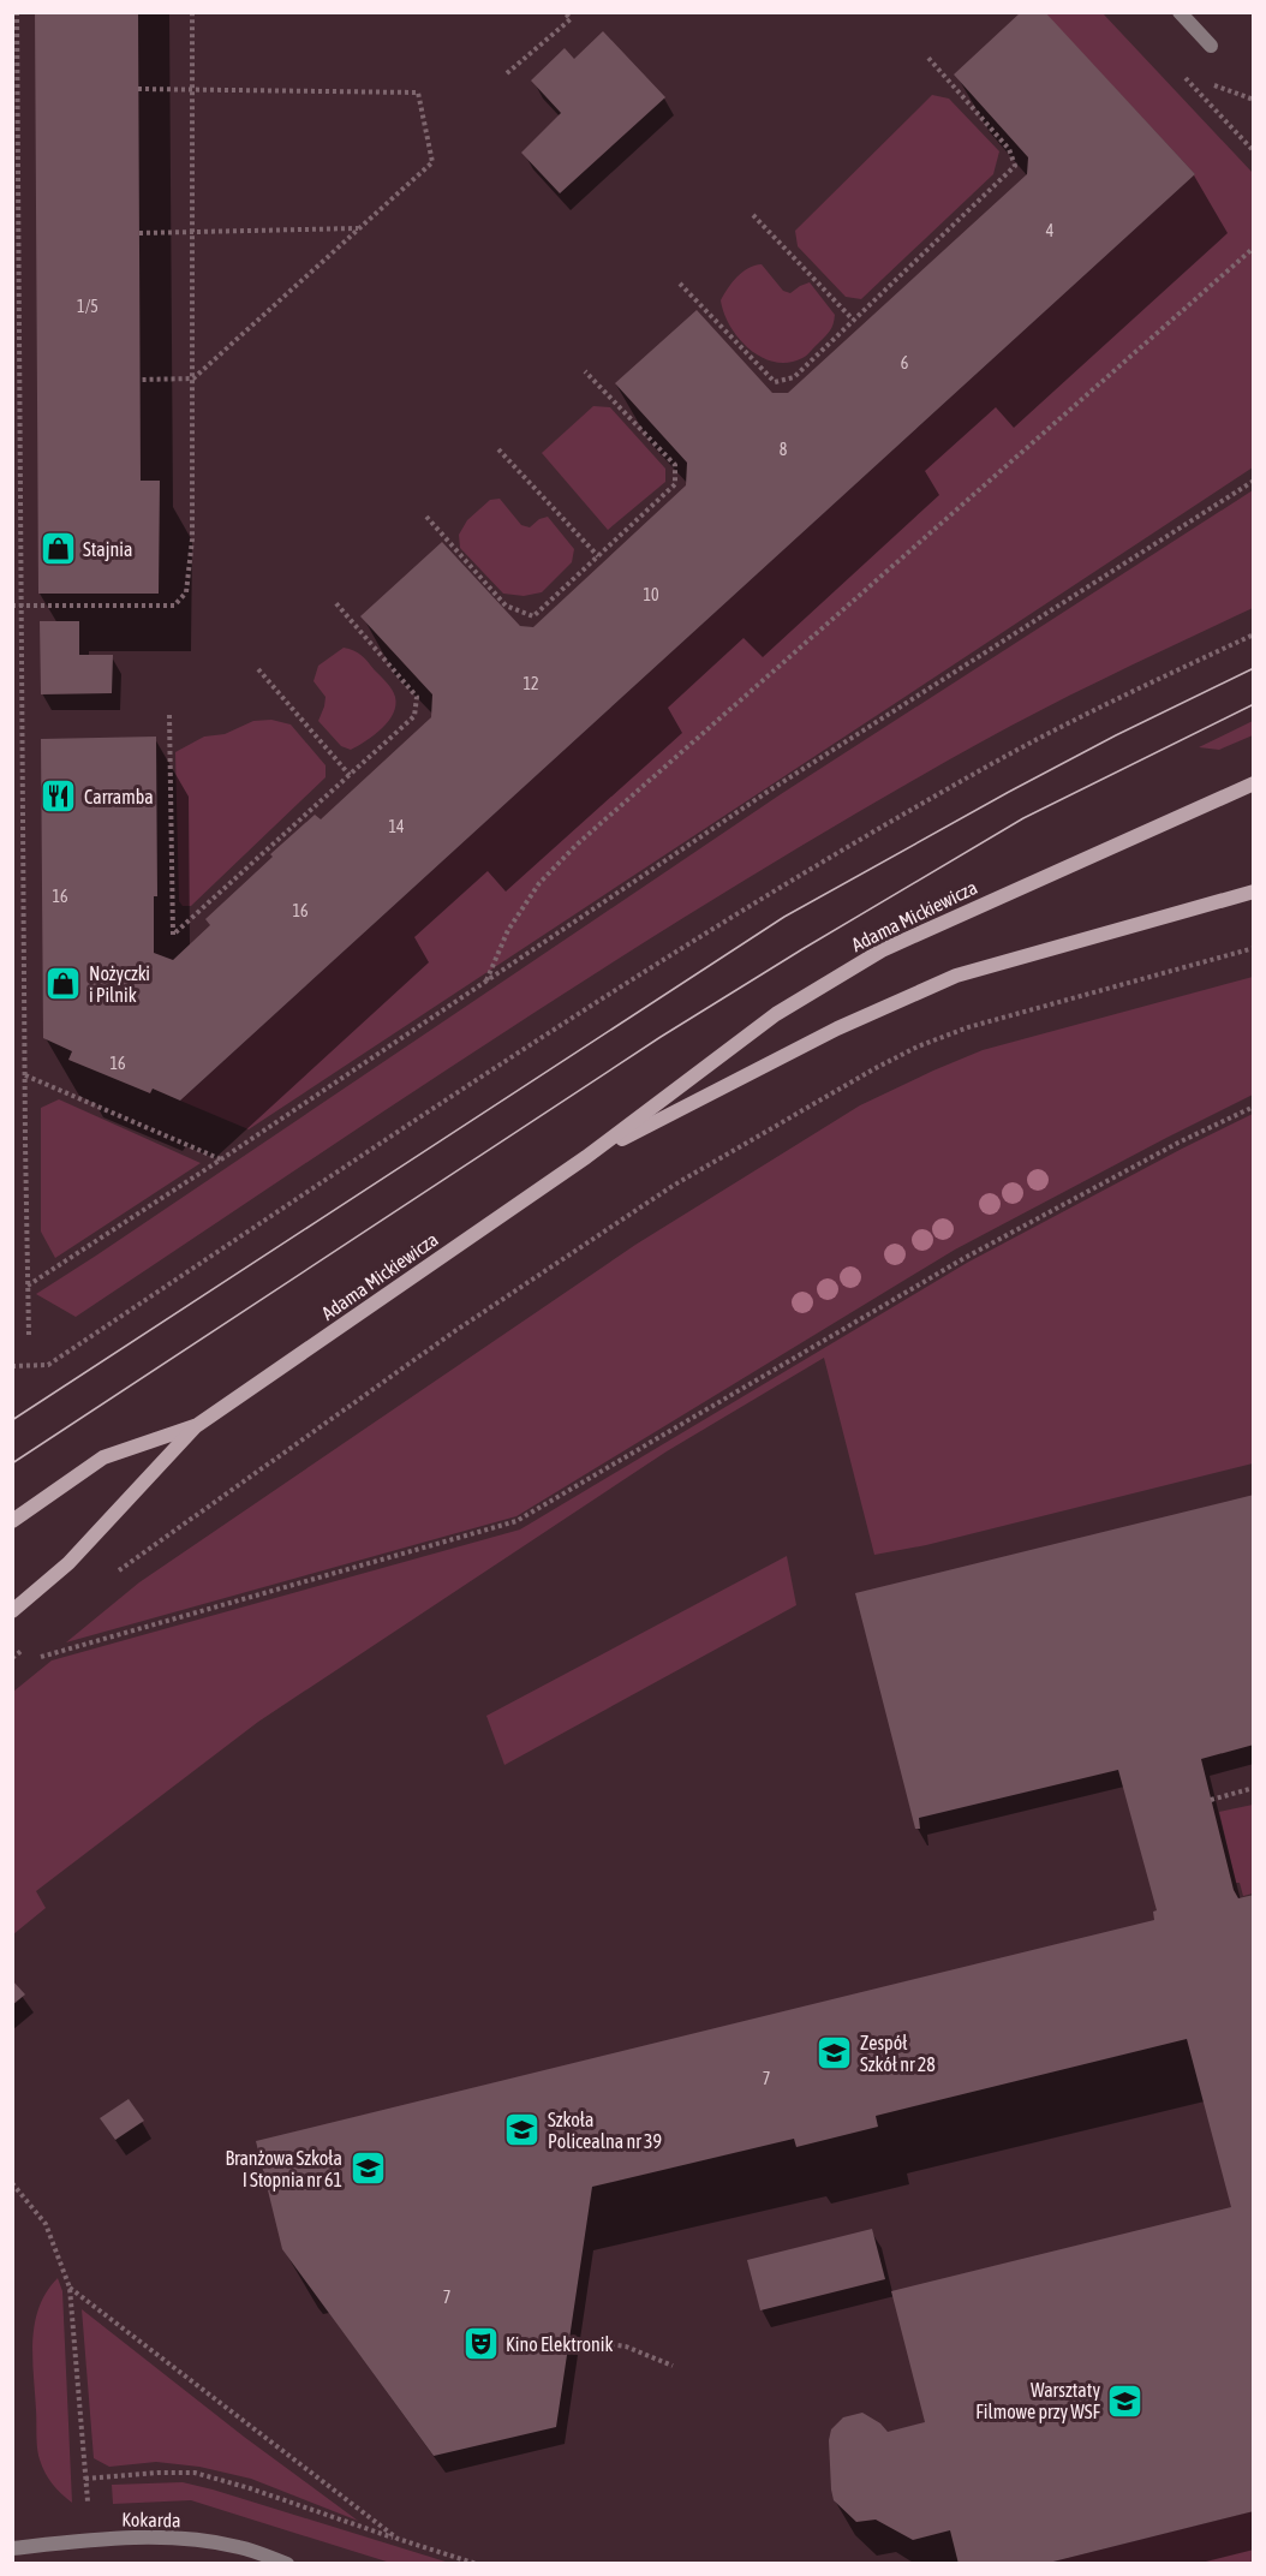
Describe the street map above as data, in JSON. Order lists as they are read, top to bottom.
{
  "streets": {
    "main road": ["Adama Mickiewicza"],
    "street": ["Kokarda"]
  },
  "places": {
    "shop": ["Stajnia", "Nożyczki i Pilnik"],
    "restaurant": ["Carramba"],
    "school or university": [
      "Zespół Szkół nr 28",
      "Szkoła Policealna nr 39",
      "Branżowa Szkoła I Stopnia nr 61",
      "Warsztaty Filmowe przy WSF"
    ],
    "theatre": ["Kino Elektronik"]
  },
  "house_numbers": [
    "4",
    "1/5",
    "6",
    "8",
    "10",
    "12",
    "14",
    "16",
    "16",
    "16",
    "7",
    "7"
  ]
}
